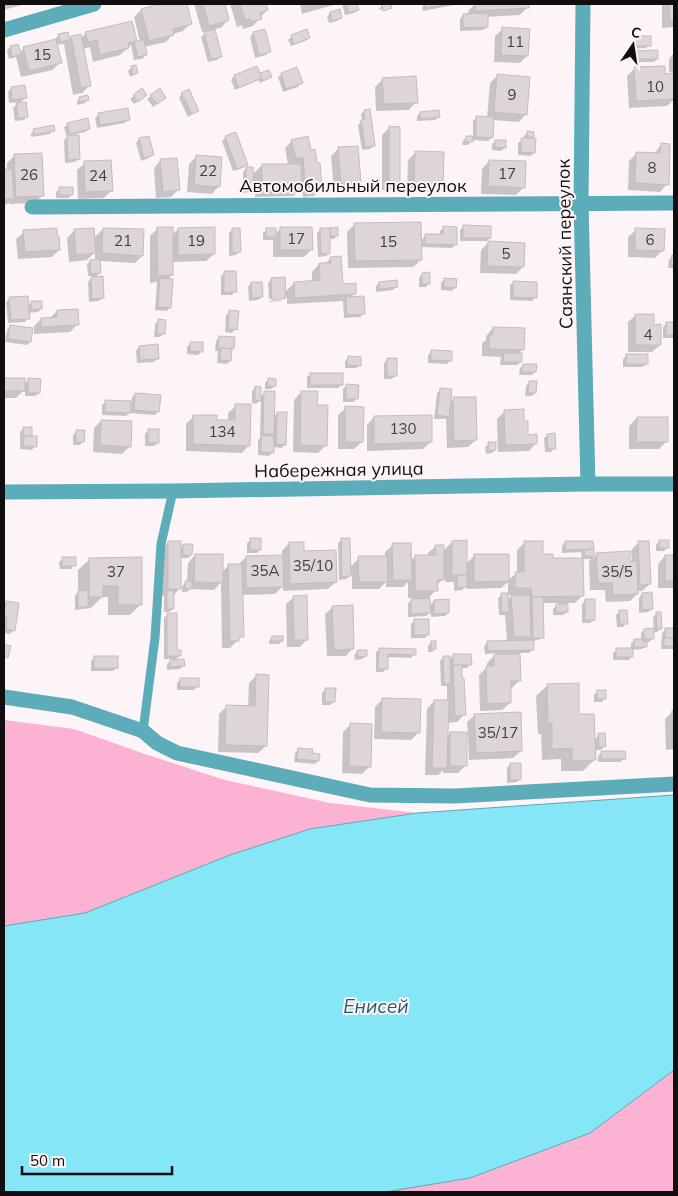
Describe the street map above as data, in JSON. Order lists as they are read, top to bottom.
{
  "streets": {
    "street": ["Автомобильный переулок", "Саянский переулок", "Набережная улица"]
  },
  "crossings": [
    ["Автомобильный переулок", "Саянский переулок"],
    ["Саянский переулок", "Набережная улица"]
  ],
  "water": ["Енисей"],
  "house_numbers": [
    "11",
    "15",
    "10",
    "9",
    "8",
    "22",
    "17",
    "26",
    "24",
    "17",
    "6",
    "21",
    "19",
    "15",
    "5",
    "4",
    "130",
    "134",
    "35/10",
    "35А",
    "37",
    "35/5",
    "35/17"
  ],
  "scale_bar": "50 m",
  "north": "top"
}
